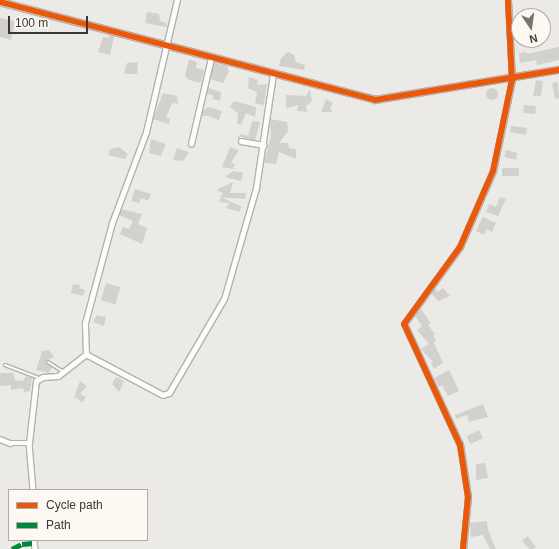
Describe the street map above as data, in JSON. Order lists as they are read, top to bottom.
{
  "legend": ["Cycle path", "Path"],
  "scale_bar": "100 m",
  "north": "bottom"
}
